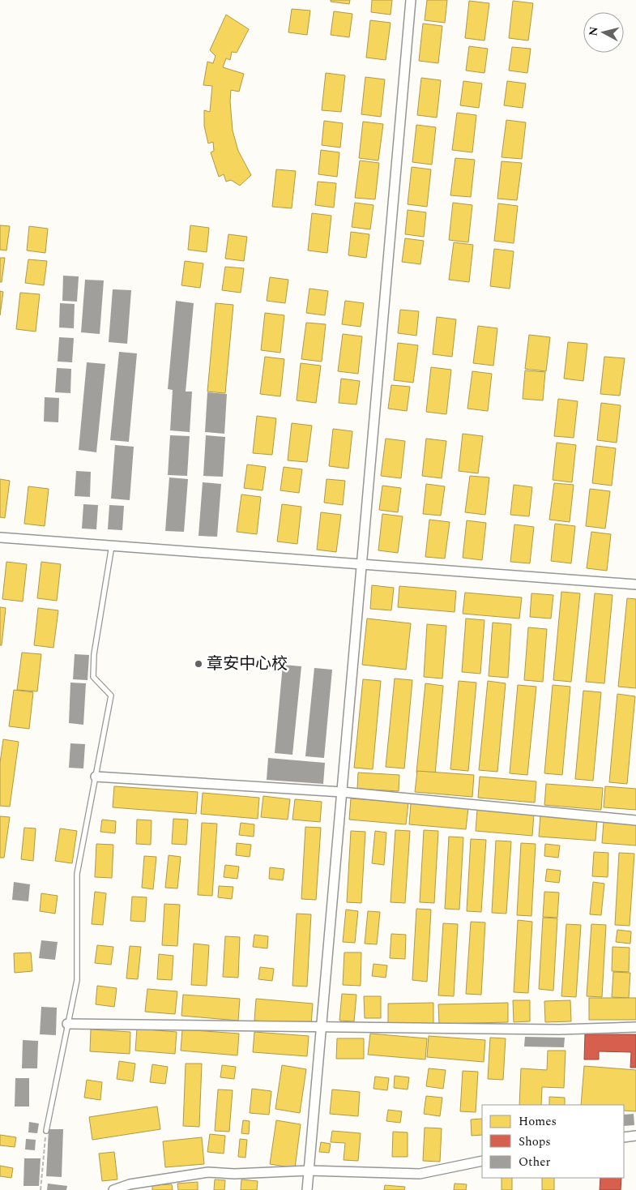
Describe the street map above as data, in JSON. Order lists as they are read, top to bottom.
{
  "places": ["章安中心校"],
  "legend": ["Homes", "Shops", "Other"],
  "north": "left"
}
